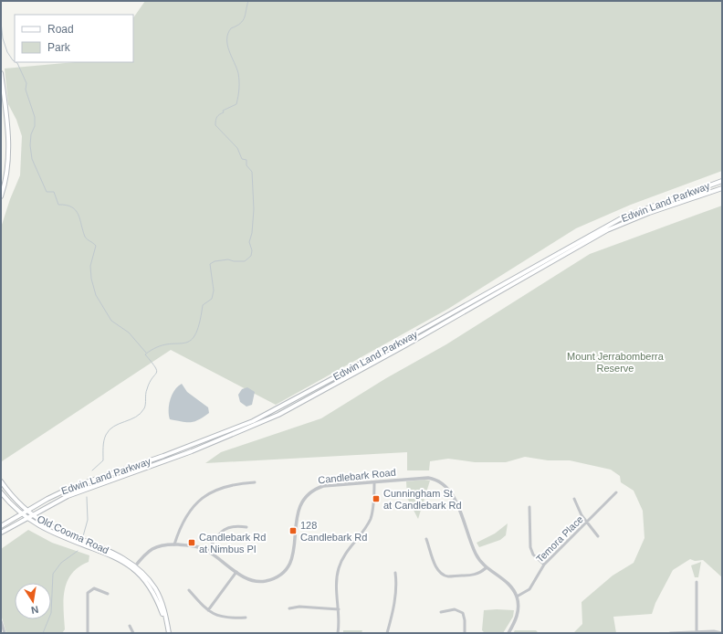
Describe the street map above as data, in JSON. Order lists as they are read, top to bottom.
{
  "streets": {
    "main road": ["Edwin Land Parkway", "Old Cooma Road"],
    "street": ["Candlebark Road", "Temora Place"]
  },
  "crossings": [
    ["Edwin Land Parkway", "Old Cooma Road"],
    ["Candlebark Road", "Old Cooma Road"],
    ["Candlebark Road", "Temora Place"]
  ],
  "parks": ["Mount Jerrabomberra Reserve"],
  "places": {
    "transit": ["Cunningham St at Candlebark Rd", "128 Candlebark Rd", "Candlebark Rd at Nimbus Pl"]
  },
  "legend": ["Road", "Park"],
  "north": "bottom"
}
